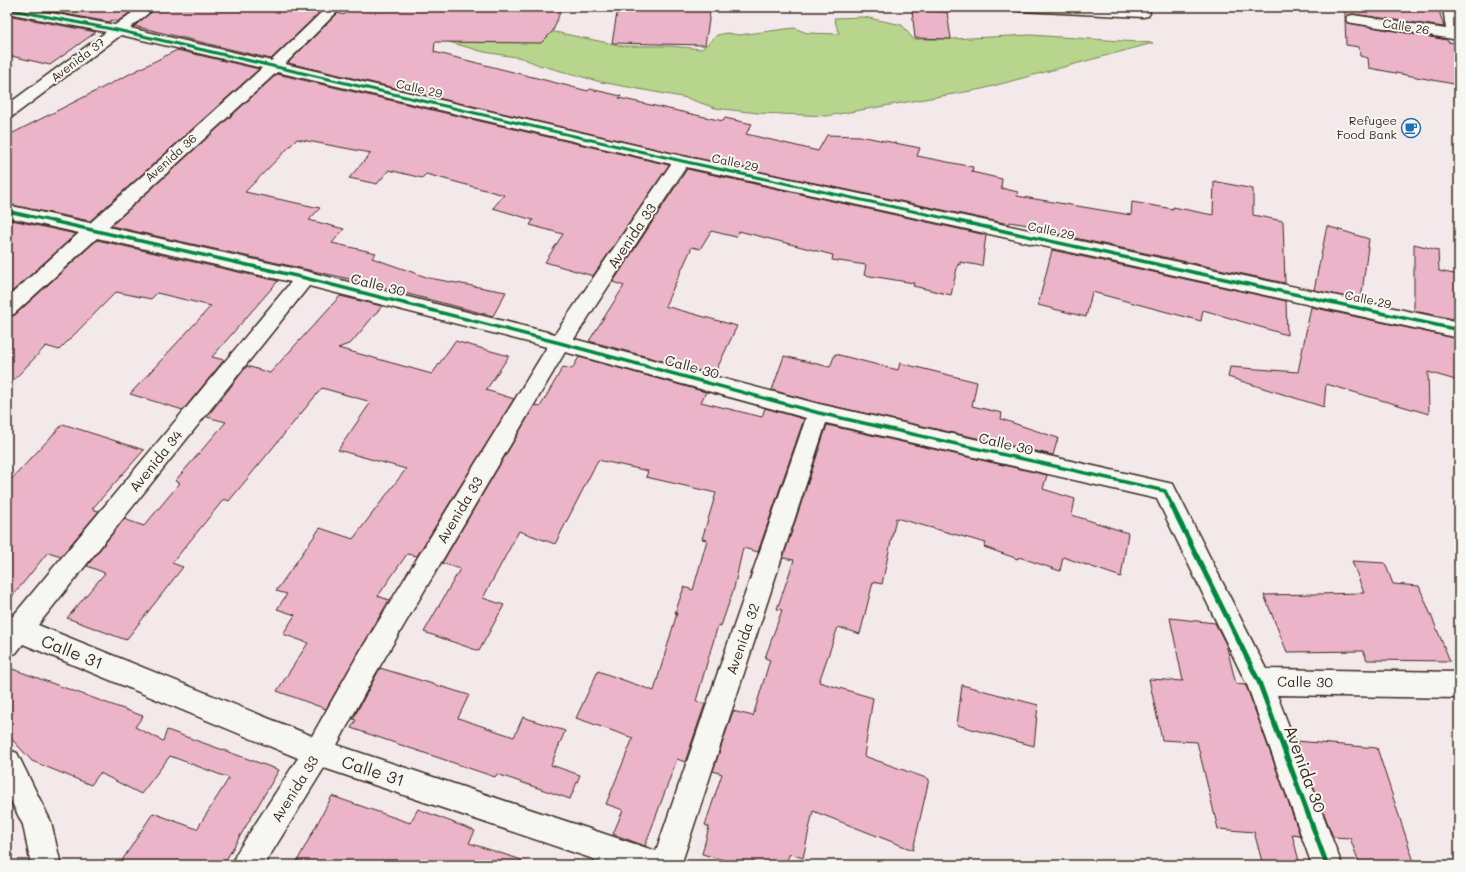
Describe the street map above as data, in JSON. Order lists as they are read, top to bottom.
{
  "streets": {
    "street": [
      "Calle 26",
      "Avenida 37",
      "Calle 29",
      "Avenida 36",
      "Avenida 33",
      "Calle 30",
      "Avenida 34",
      "Avenida 32",
      "Calle 31",
      "Avenida 30"
    ]
  },
  "crossings": [
    ["Avenida 37", "Calle 29"],
    ["Calle 29", "Avenida 36"],
    ["Calle 29", "Avenida 33"],
    ["Avenida 36", "Calle 30"],
    ["Avenida 33", "Calle 30"],
    ["Avenida 33", "Calle 31"],
    ["Calle 30", "Avenida 34"],
    ["Calle 30", "Avenida 32"],
    ["Calle 30", "Avenida 30"],
    ["Avenida 34", "Calle 31"]
  ],
  "places": {
    "cafe": ["Refugee Food Bank"]
  }
}
